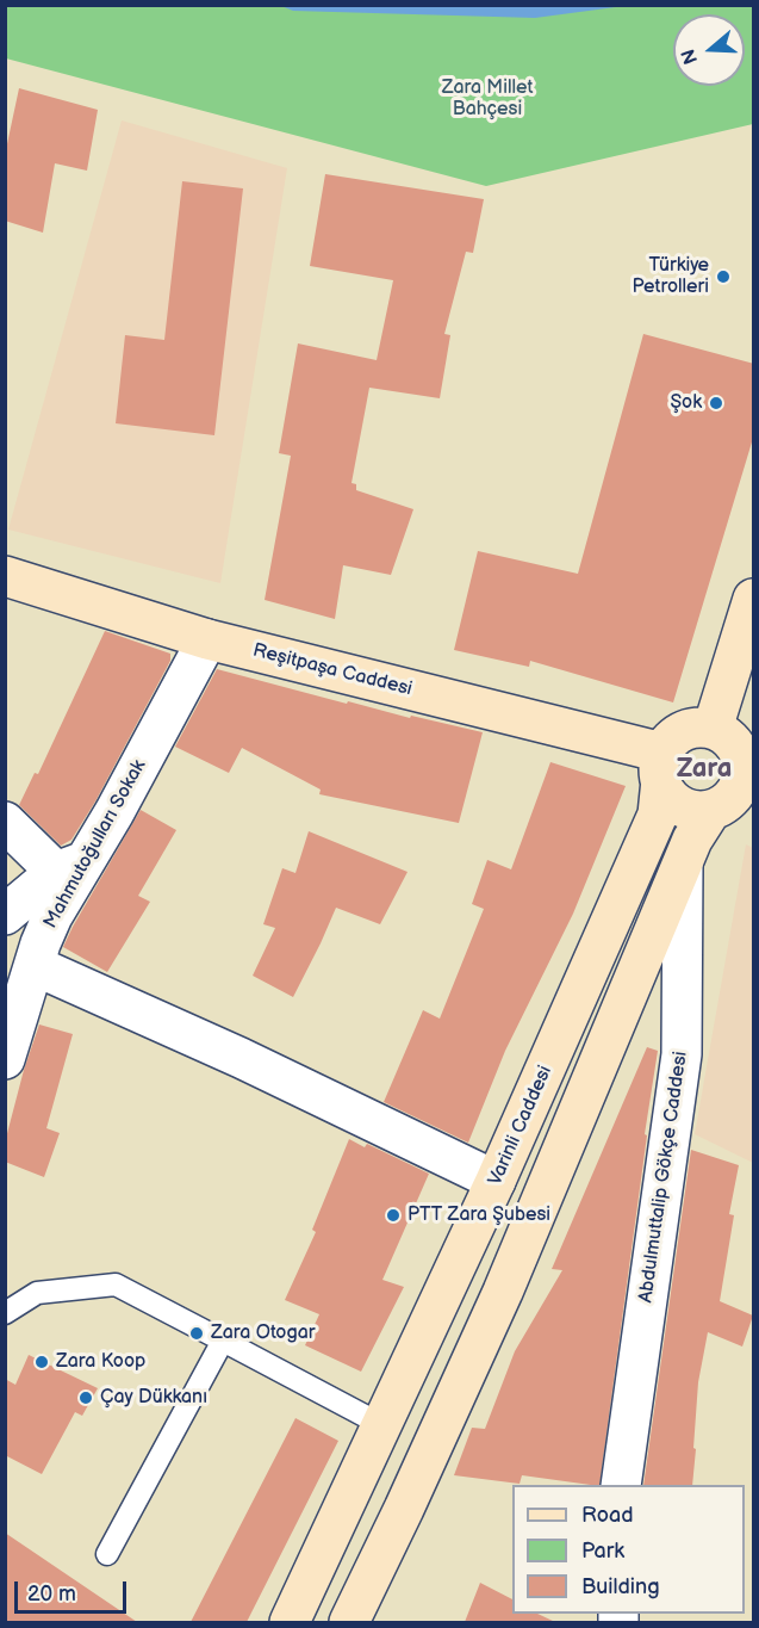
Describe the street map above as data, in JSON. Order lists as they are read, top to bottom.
{
  "streets": {
    "main road": ["Reşitpaşa Caddesi", "Varinli Caddesi"],
    "street": ["Mahmutoğulları Sokak", "Abdulmuttalip Gökçe Caddesi"]
  },
  "crossings": [
    ["Reşitpaşa Caddesi", "Mahmutoğulları Sokak"],
    ["Reşitpaşa Caddesi", "Varinli Caddesi"]
  ],
  "districts": ["Zara"],
  "parks": ["Zara Millet Bahçesi"],
  "places": [
    "Türkiye Petrolleri",
    "Şok",
    "PTT Zara Şubesi",
    "Zara Otogar",
    "Zara Koop",
    "Çay Dükkanı"
  ],
  "legend": ["Road", "Park", "Building"],
  "scale_bar": "20 m",
  "north": "left"
}
